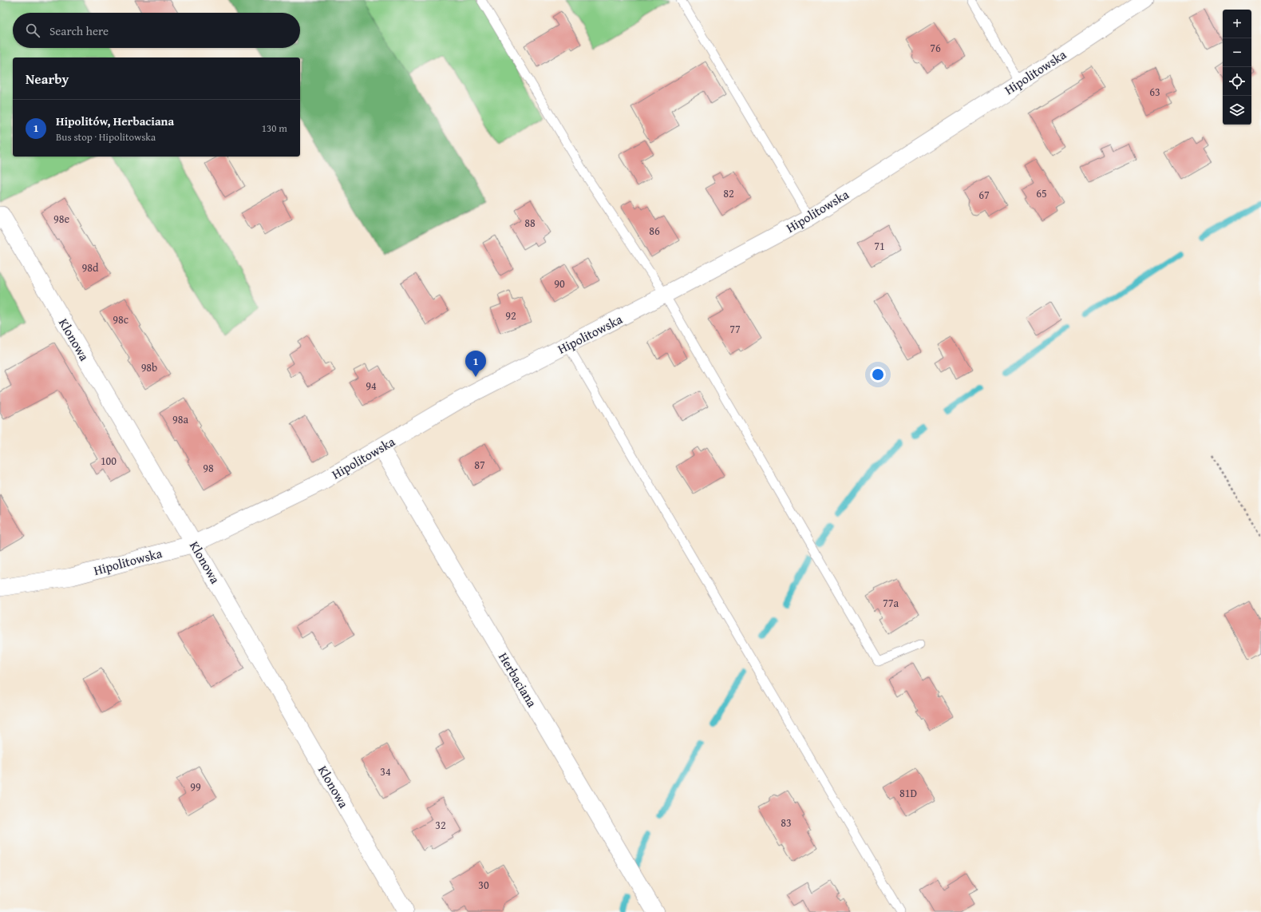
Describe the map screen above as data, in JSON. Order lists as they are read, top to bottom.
{
  "streets": {
    "street": ["Hipolitowska", "Klonowa", "Herbaciana"]
  },
  "crossings": [
    ["Hipolitowska", "Klonowa"],
    ["Hipolitowska", "Herbaciana"]
  ],
  "house_numbers": [
    "76",
    "63",
    "82",
    "65",
    "67",
    "98e",
    "88",
    "86",
    "71",
    "98d",
    "90",
    "92",
    "98c",
    "77",
    "98b",
    "94",
    "98a",
    "100",
    "87",
    "98",
    "77a",
    "34",
    "99",
    "81D",
    "83",
    "32",
    "30"
  ],
  "page": {
    "map_buttons": ["+", "−"],
    "search": "Search here",
    "heading": "Nearby",
    "list": [
      {
        "mark": "1",
        "name": "Hipolitów, Herbaciana",
        "note": "Bus stop · Hipolitowska",
        "value": "130 m"
      }
    ],
    "pins": "1"
  }
}
